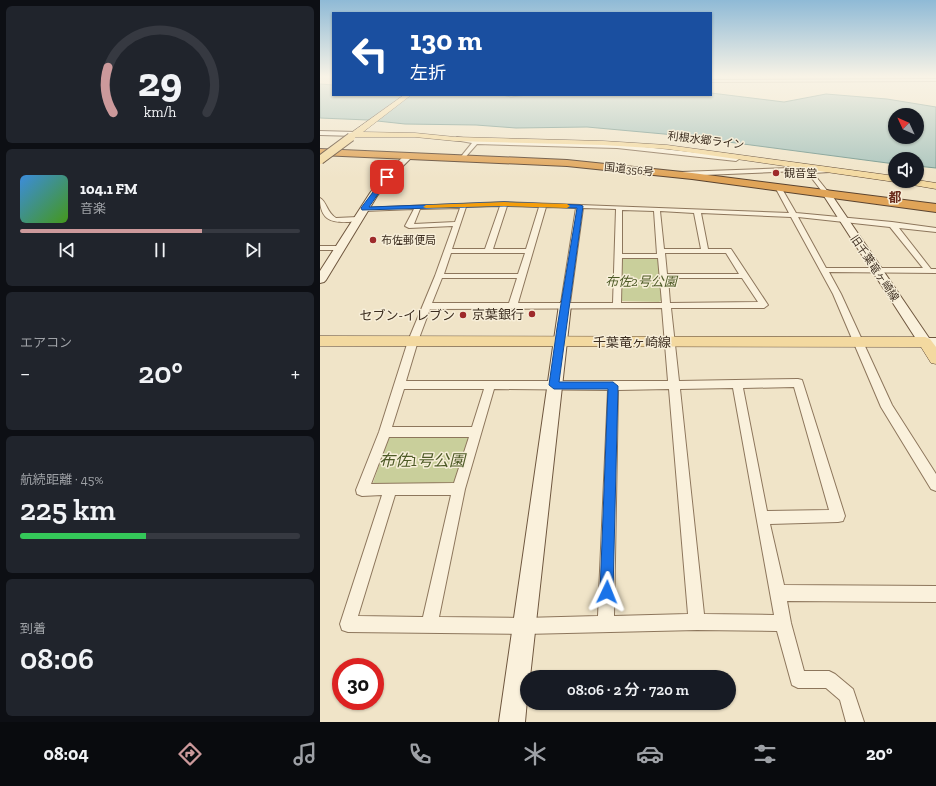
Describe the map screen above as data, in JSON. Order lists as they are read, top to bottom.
{
  "streets": {
    "highway": ["国道356号"],
    "main road": ["利根水郷ライン", "千葉竜ヶ崎線"],
    "street": ["旧千葉竜ヶ崎線"]
  },
  "crossings": [
    ["国道356号", "旧千葉竜ヶ崎線"],
    ["旧千葉竜ヶ崎線", "千葉竜ヶ崎線"]
  ],
  "districts": ["都"],
  "parks": ["布佐2号公園", "布佐1号公園"],
  "places": [
    "観音堂",
    "布佐郵便局",
    "京葉銀行",
    "セブン-イレブン"
  ],
  "north": "top left",
  "page": {
    "turn": ["130 m", "左折"],
    "song": ["104.1 FM", "音楽"],
    "tile": [
      "エアコン",
      ["航続距離 · 45%", "225 km"],
      ["到着", "08:06"]
    ],
    "heat": ["−", "20°", "+"],
    "limit": "30",
    "trip": "08:06 · 2 分 · 720 m",
    "tabs": ["08:04", "20°"],
    "gauge": ["29", "km/h"]
  }
}
